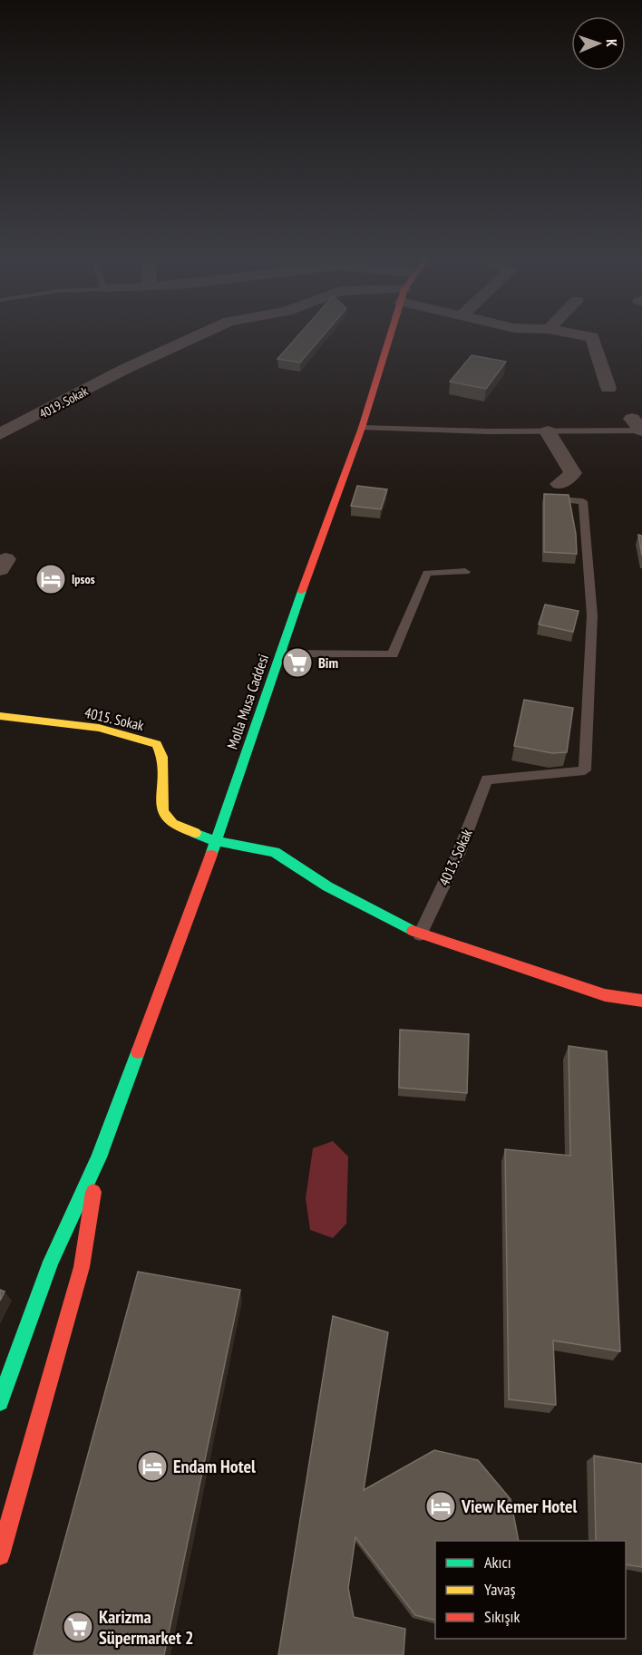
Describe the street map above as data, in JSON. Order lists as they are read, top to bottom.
{
  "streets": {
    "street": ["4019. Sokak", "Molla Musa Caddesi", "4015. Sokak"],
    "lane": ["4013. Sokak"]
  },
  "crossings": [
    ["Molla Musa Caddesi", "4015. Sokak"]
  ],
  "places": {
    "hotel": ["Ipsos", "Endam Hotel", "View Kemer Hotel"],
    "supermarket": ["Bim", "Karizma Süpermarket 2"]
  },
  "legend": ["Akıcı", "Yavaş", "Sıkışık"],
  "north": "right"
}
